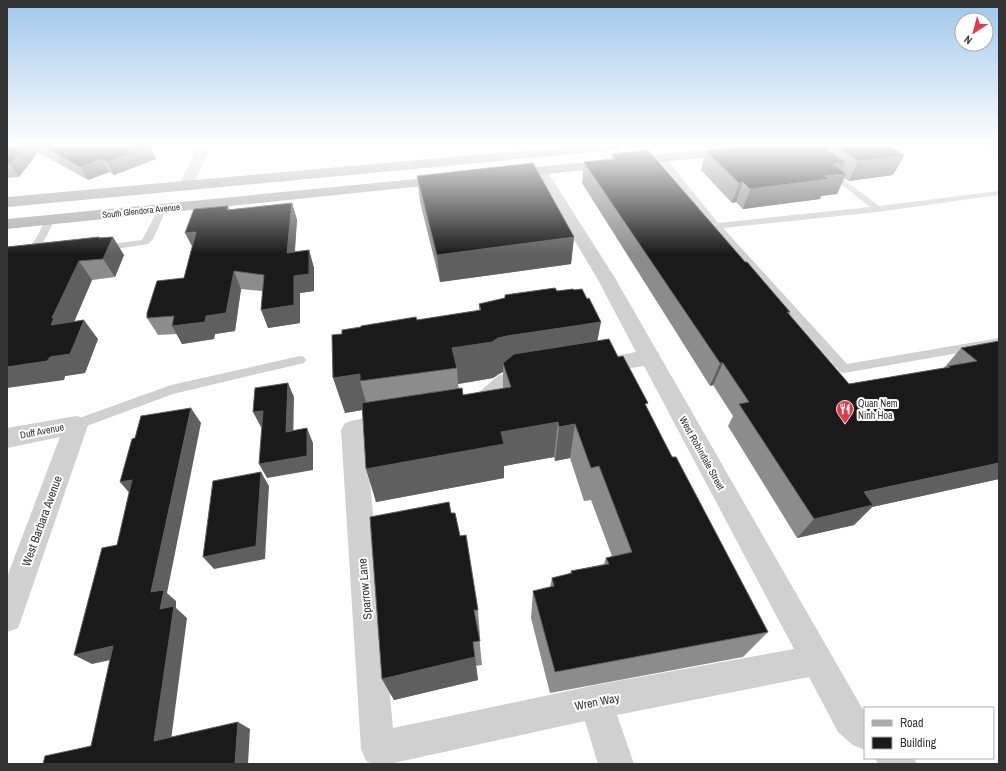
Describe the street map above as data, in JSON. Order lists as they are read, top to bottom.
{
  "streets": {
    "main road": ["South Glendora Avenue"],
    "street": [
      "Duff Avenue",
      "West Robindale Street",
      "West Barbara Avenue",
      "Sparrow Lane",
      "Wren Way"
    ]
  },
  "crossings": [
    ["Duff Avenue", "West Barbara Avenue"],
    ["West Robindale Street", "Wren Way"],
    ["Sparrow Lane", "Wren Way"]
  ],
  "places": {
    "restaurant": ["Quan Nem Ninh Hoa"]
  },
  "legend": ["Road", "Building"],
  "north": "bottom left"
}
